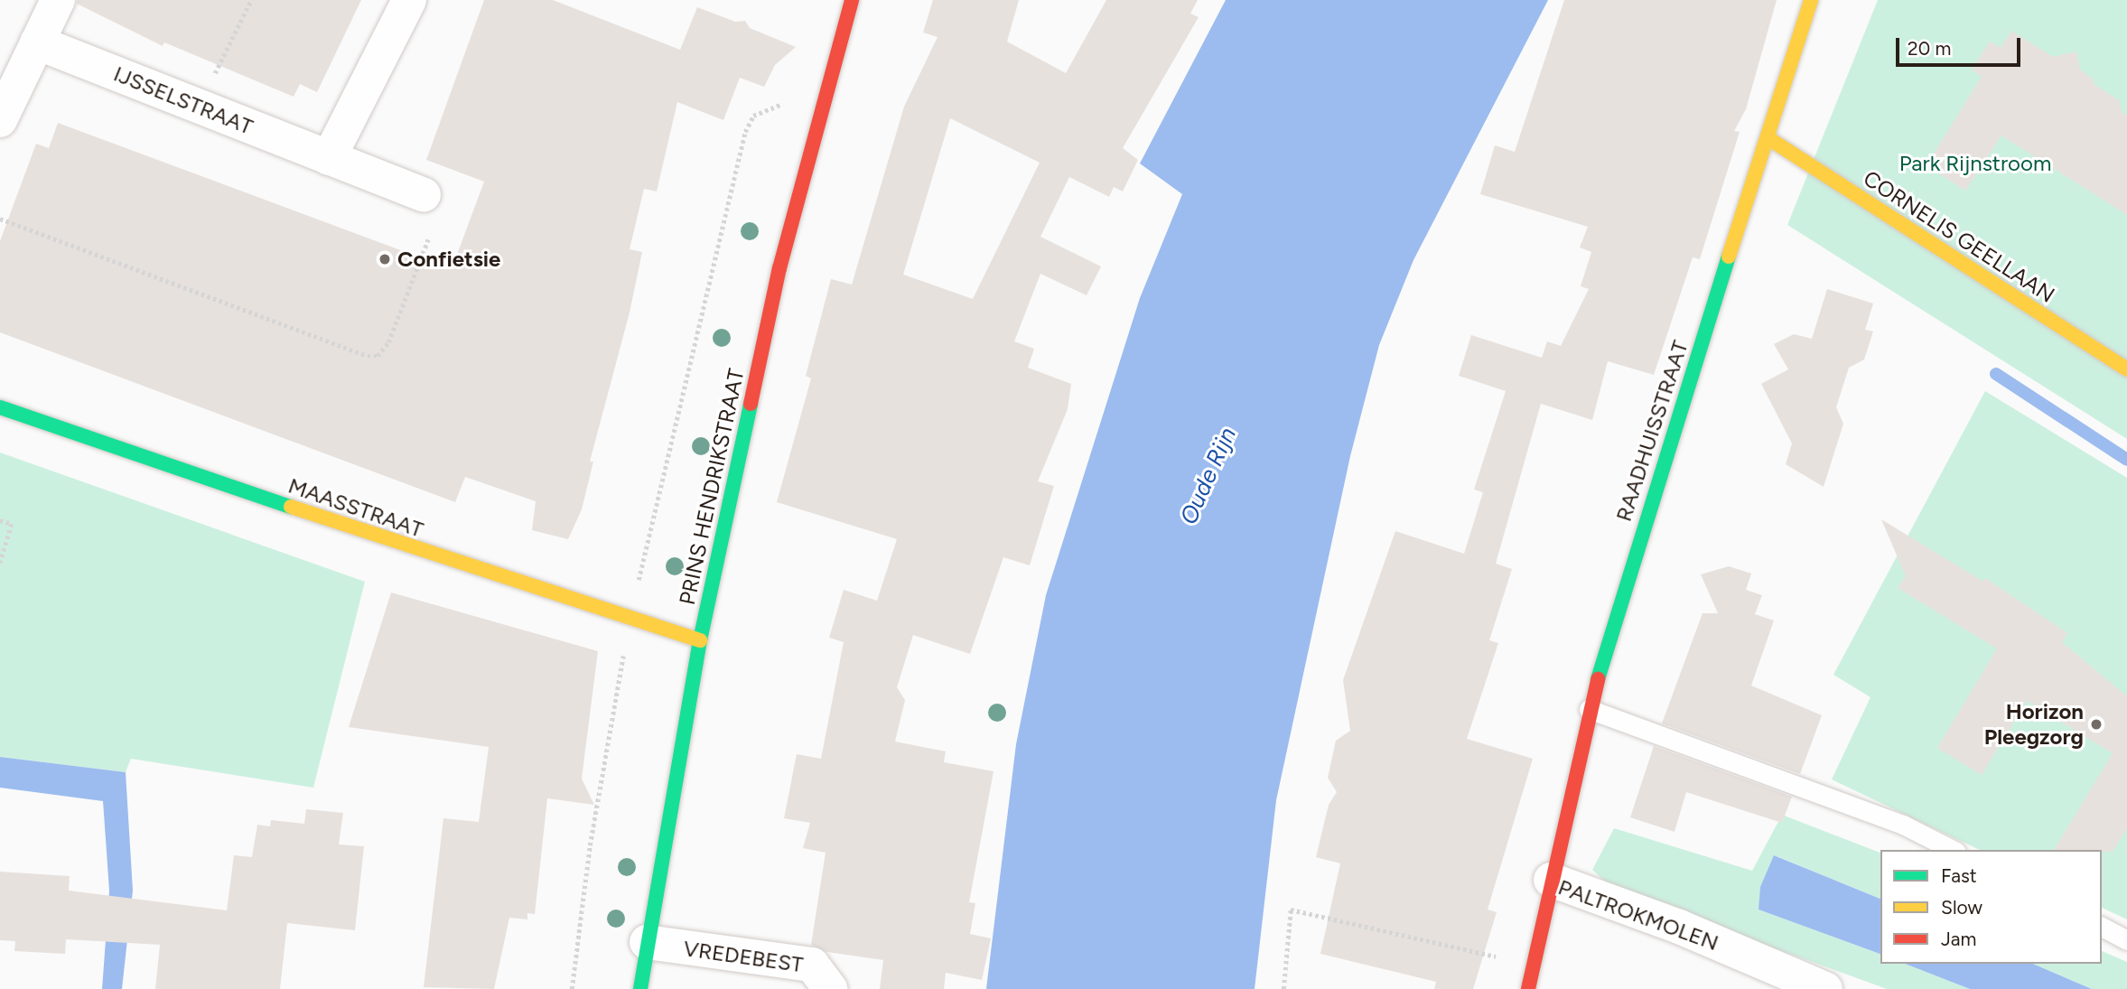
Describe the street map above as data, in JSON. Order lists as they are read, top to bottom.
{
  "streets": {
    "street": [
      "IJSSELSTRAAT",
      "CORNELIS GEELLAAN",
      "RAADHUISSTRAAT",
      "PRINS HENDRIKSTRAAT",
      "MAASSTRAAT",
      "PALTROKMOLEN",
      "VREDEBEST"
    ]
  },
  "crossings": [
    ["CORNELIS GEELLAAN", "RAADHUISSTRAAT"],
    ["RAADHUISSTRAAT", "PALTROKMOLEN"],
    ["PRINS HENDRIKSTRAAT", "MAASSTRAAT"],
    ["PRINS HENDRIKSTRAAT", "VREDEBEST"]
  ],
  "water": ["Oude Rijn"],
  "parks": ["Park Rijnstroom"],
  "places": ["Confietsie", "Horizon Pleegzorg"],
  "legend": ["Fast", "Slow", "Jam"],
  "scale_bar": "20 m"
}
